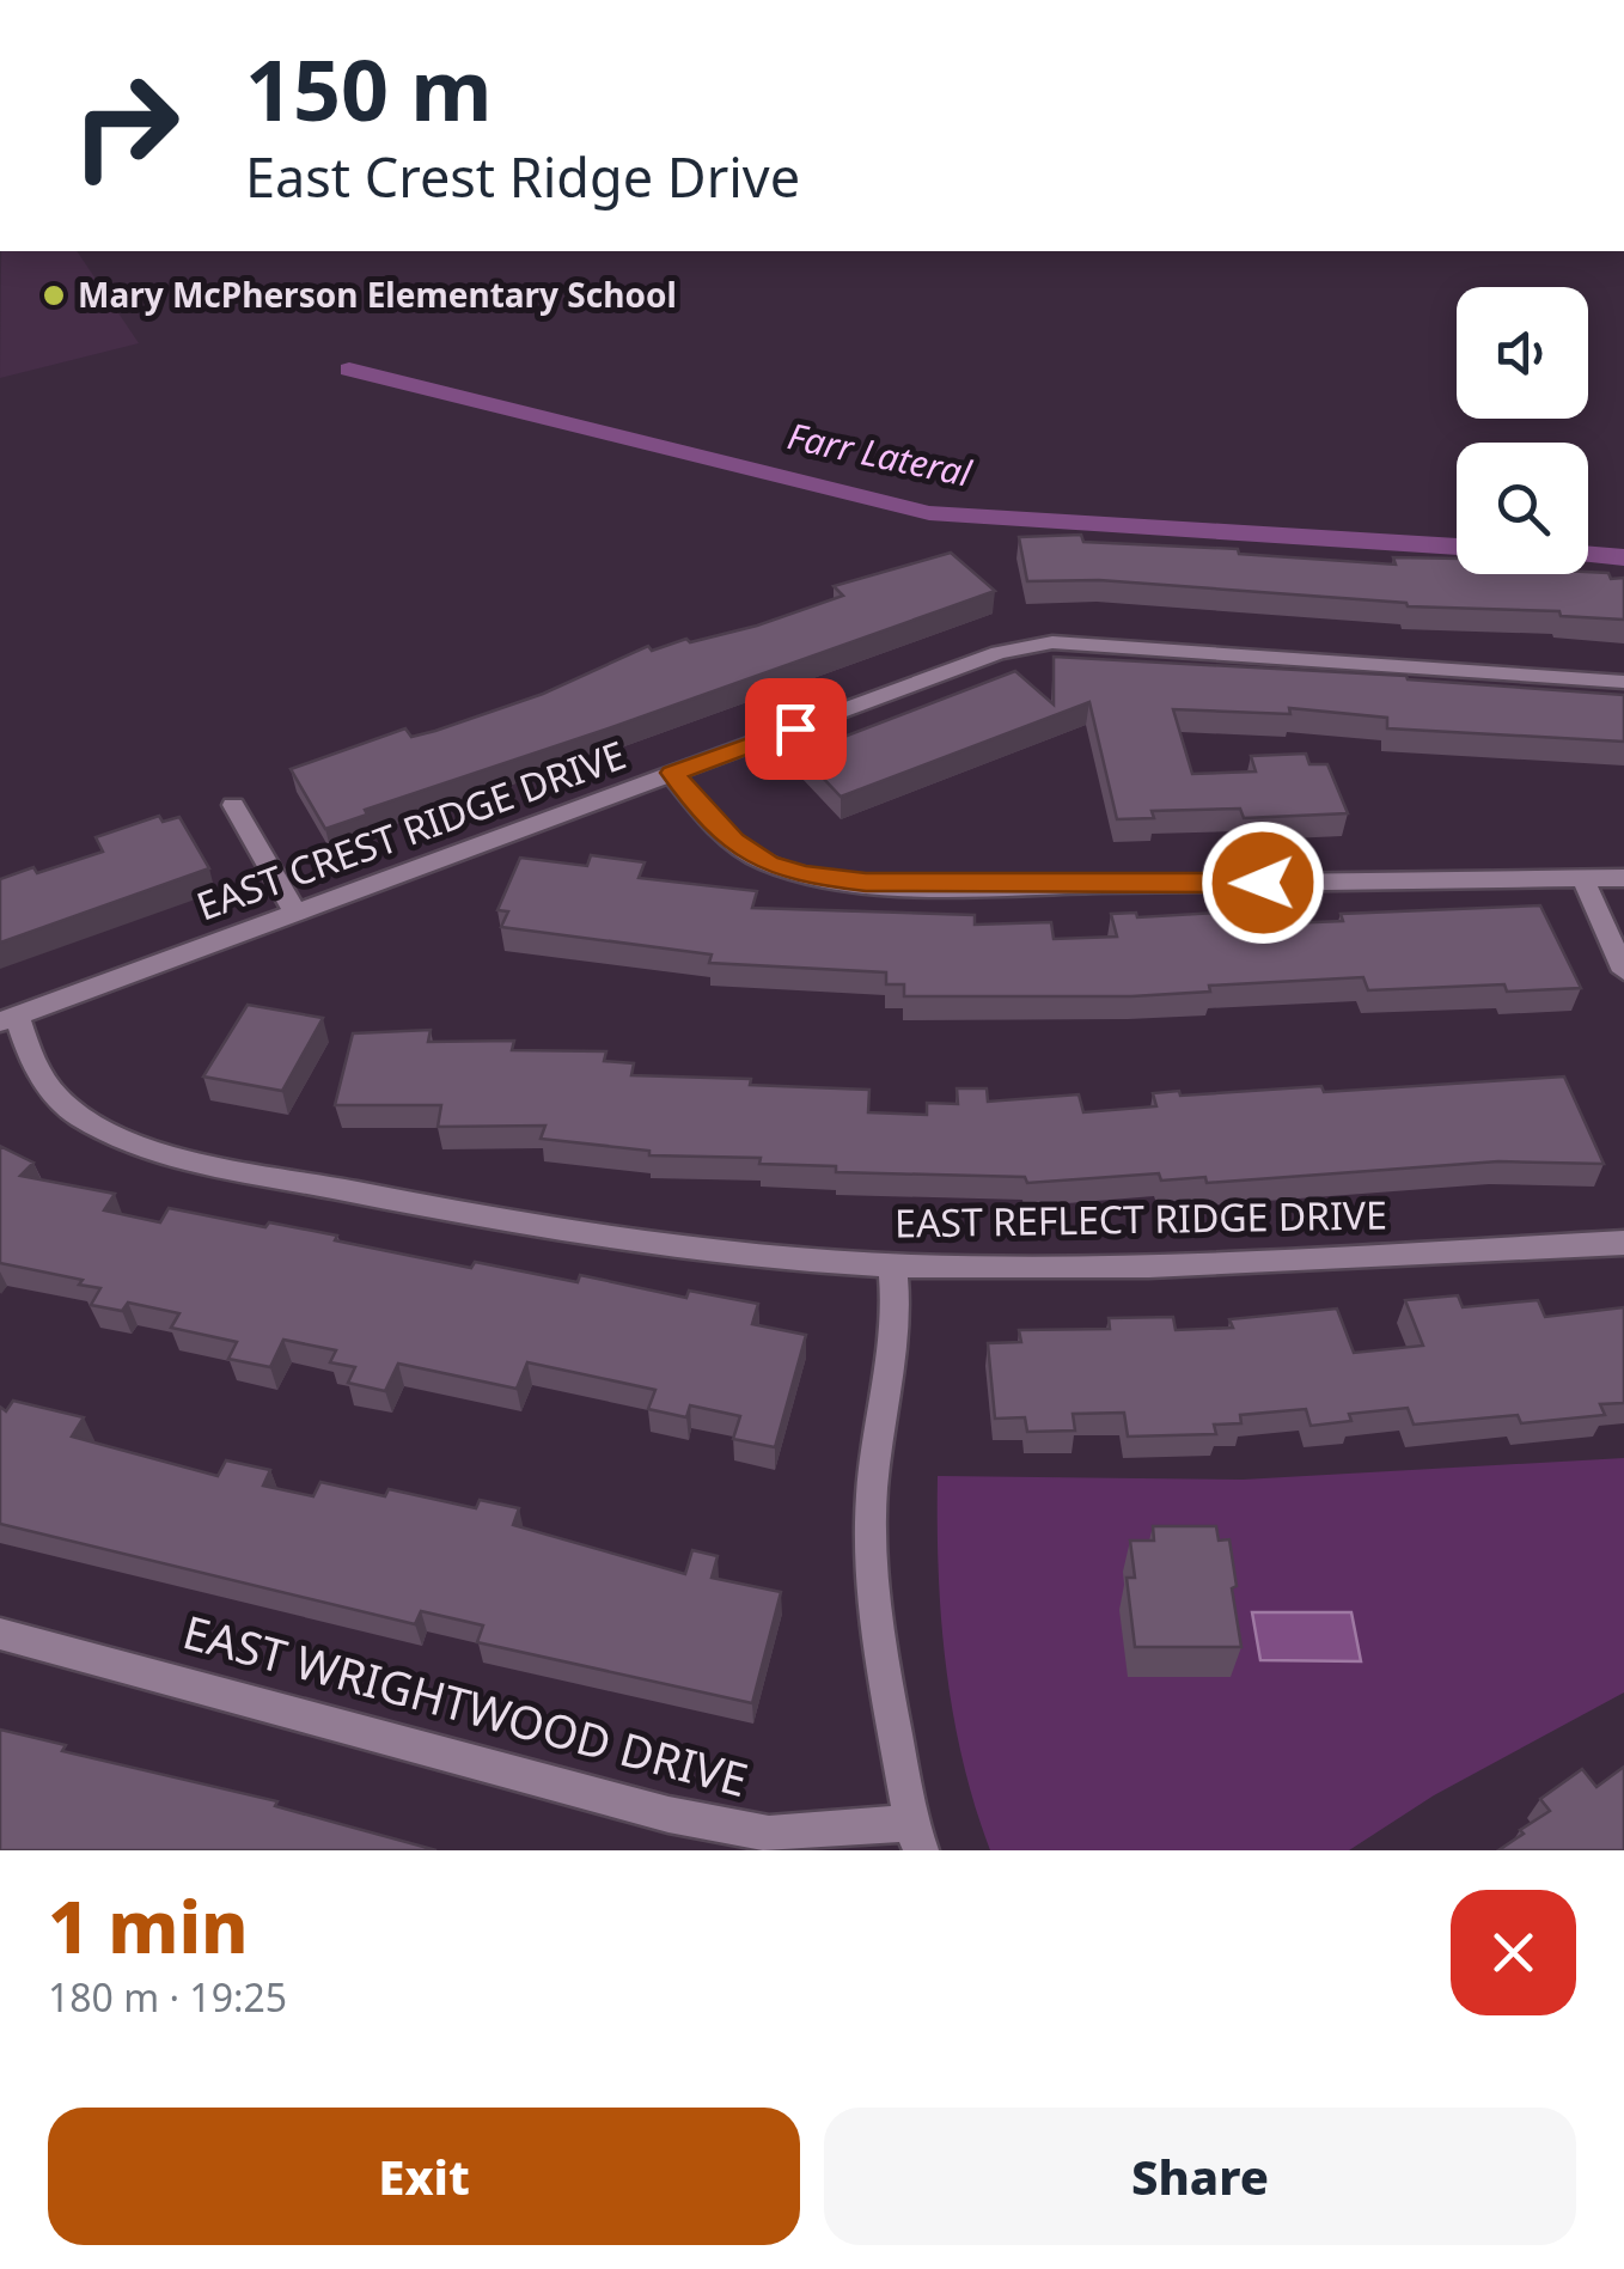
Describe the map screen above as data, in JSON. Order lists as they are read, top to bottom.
{
  "streets": {
    "street": ["EAST CREST RIDGE DRIVE", "EAST REFLECT RIDGE DRIVE", "EAST WRIGHTWOOD DRIVE"]
  },
  "crossings": [
    ["EAST CREST RIDGE DRIVE", "EAST REFLECT RIDGE DRIVE"]
  ],
  "water": ["Farr Lateral"],
  "places": ["Mary McPherson Elementary School"],
  "page": {
    "turn": ["150 m", "East Crest Ridge Drive"],
    "heading": ["1 min", "180 m · 19:25"],
    "buttons": ["Exit", "Share"]
  }
}
